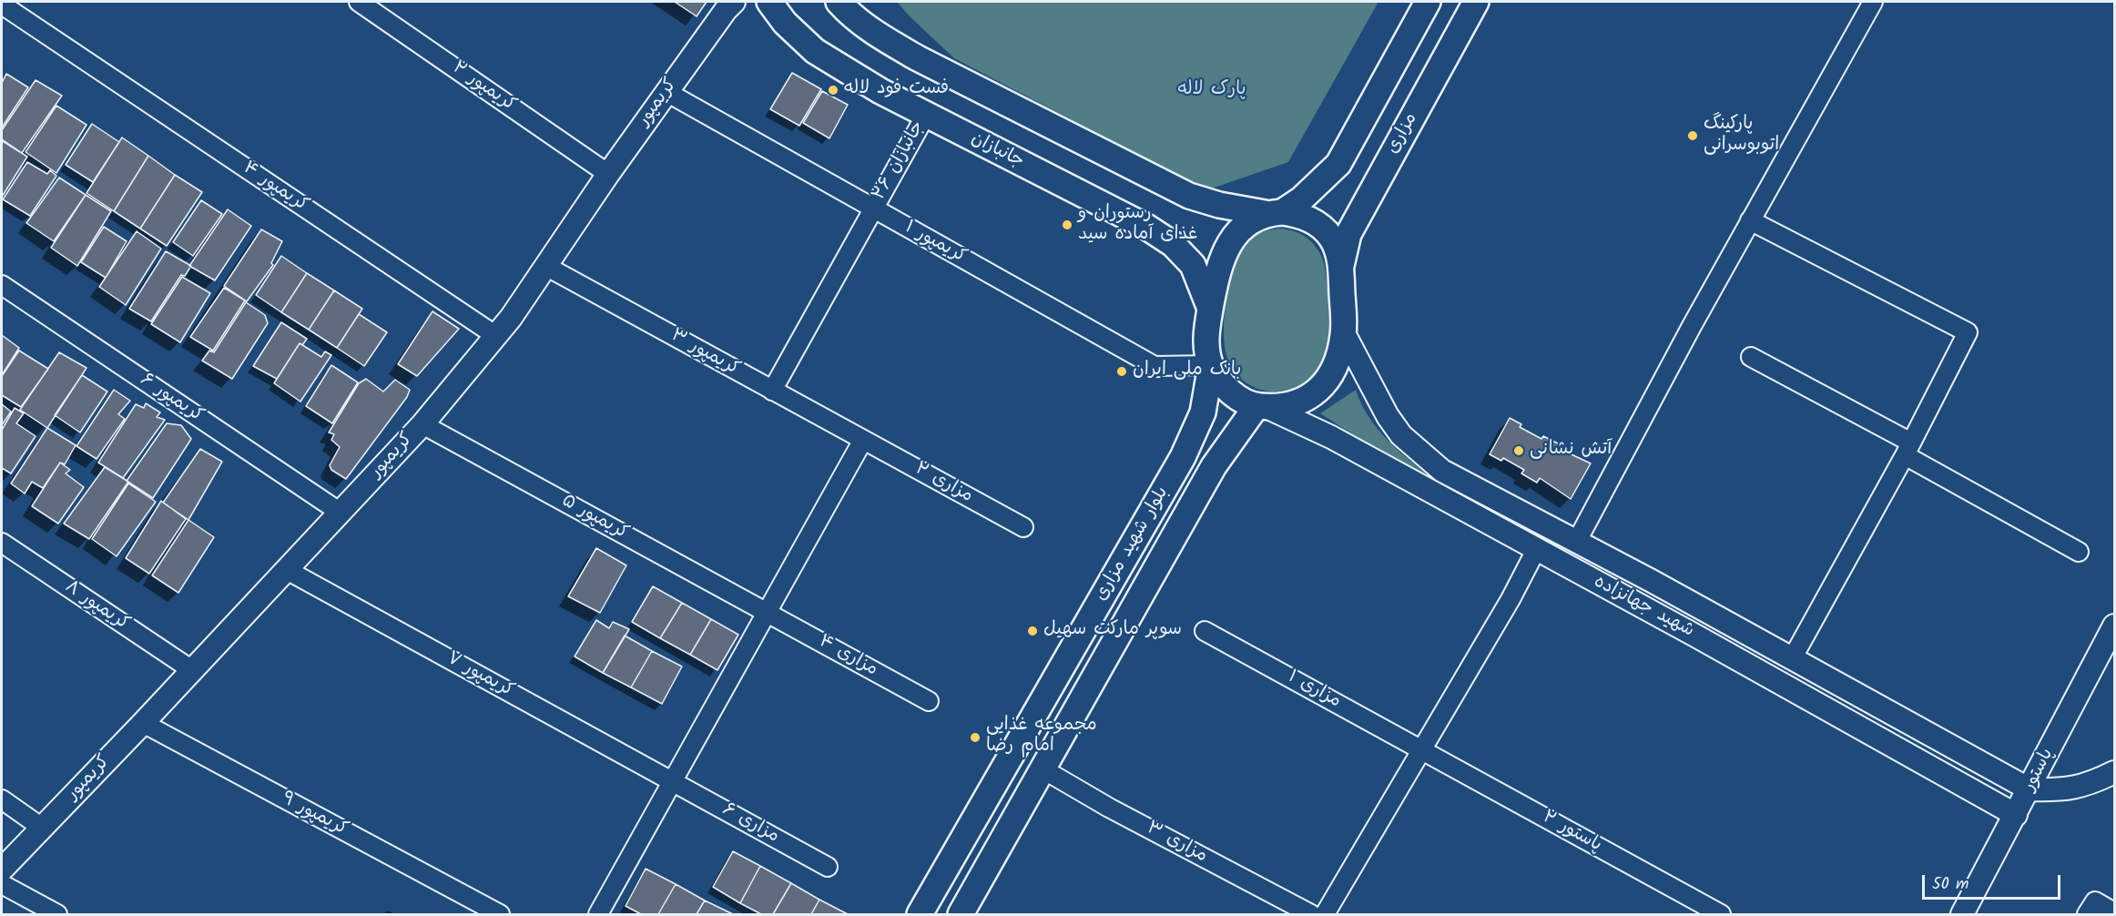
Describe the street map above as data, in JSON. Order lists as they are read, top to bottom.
{
  "streets": {
    "main road": ["مزاری", "جانبازان", "بلوار شهید مزاری"],
    "street": [
      "کریمپور ۲",
      "کریمپور",
      "جانبازان ۲۶",
      "کریمپور ۴",
      "کریمپور ۱",
      "کریمپور ۳",
      "کریمپور ۶",
      "مزاری ۲",
      "کریمپور ۵",
      "کریمپور ۸",
      "شهید جهانزاده",
      "مزاری ۴",
      "کریمپور ۷",
      "مزاری ۱",
      "پاستور",
      "کریمپور ۹",
      "مزاری ۶",
      "پاستور ۲",
      "مزاری ۳"
    ]
  },
  "crossings": [
    ["کریمپور ۲", "کریمپور"],
    ["کریمپور", "کریمپور ۴"],
    ["کریمپور", "کریمپور ۱"],
    ["کریمپور", "کریمپور ۳"],
    ["کریمپور", "کریمپور ۶"],
    ["کریمپور", "کریمپور ۵"],
    ["کریمپور", "کریمپور ۸"],
    ["کریمپور", "کریمپور ۷"],
    ["کریمپور", "کریمپور ۹"],
    ["مزاری", "جانبازان"],
    ["مزاری", "کریمپور ۱"],
    ["مزاری", "بلوار شهید مزاری"],
    ["مزاری", "شهید جهانزاده"],
    ["جانبازان", "جانبازان ۲۶"],
    ["جانبازان", "کریمپور ۱"],
    ["جانبازان", "بلوار شهید مزاری"],
    ["جانبازان", "شهید جهانزاده"],
    ["جانبازان ۲۶", "کریمپور ۱"],
    ["جانبازان ۲۶", "کریمپور ۳"],
    ["کریمپور ۱", "بلوار شهید مزاری"],
    ["کریمپور ۱", "شهید جهانزاده"],
    ["کریمپور ۳", "مزاری ۲"],
    ["کریمپور ۵", "مزاری ۴"],
    ["بلوار شهید مزاری", "شهید جهانزاده"],
    ["بلوار شهید مزاری", "مزاری ۳"],
    ["شهید جهانزاده", "پاستور"],
    ["کریمپور ۷", "مزاری ۶"],
    ["مزاری ۱", "پاستور ۲"]
  ],
  "parks": ["پارک لاله"],
  "places": [
    "فست فود لاله",
    "پارکینگ اتوبوسرانی",
    "رستوران و غذای آماده سید",
    "بانک ملی ایران",
    "آتش نشانی",
    "سوپر مارکت سهیل",
    "مجموعه غذایی امام رضا"
  ],
  "scale_bar": "50 m"
}
